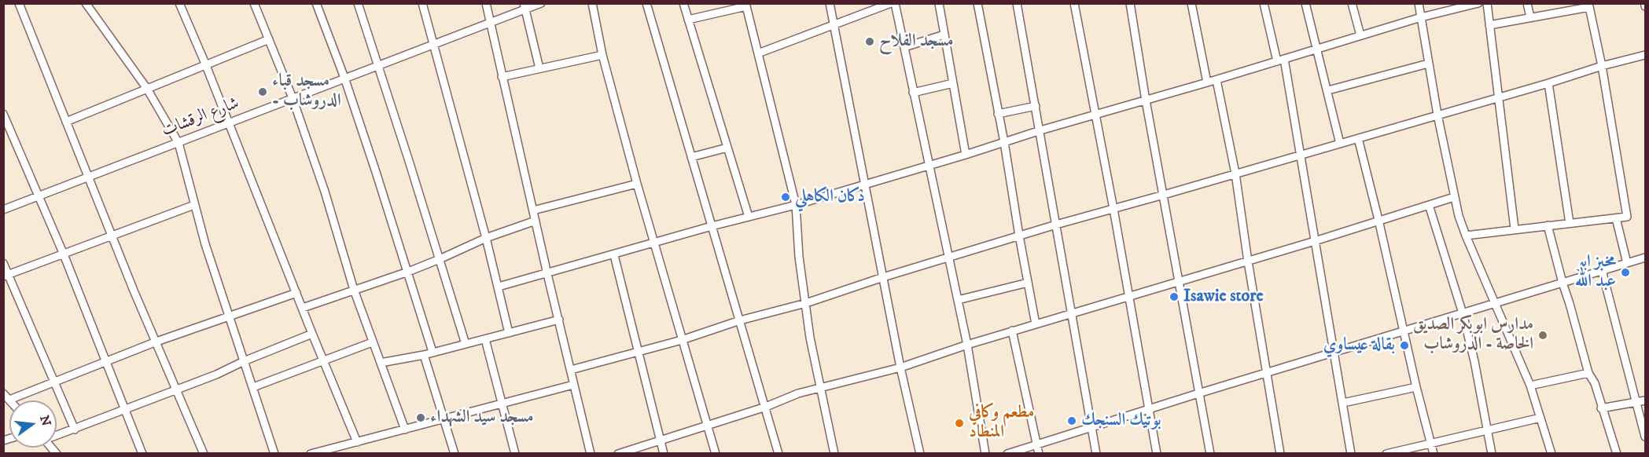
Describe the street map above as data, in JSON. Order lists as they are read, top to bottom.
{
  "streets": {
    "street": ["شارع الرقشات"]
  },
  "places": [
    "مسجد الفلاح",
    "مسجد قباء - الدروشاب",
    "دكان الكاهلي",
    "مخبز ابو عبد الله",
    "Isawie store",
    "مدارس ابوبكر الصديق الخاصة - الدروشاب",
    "بقالة عيساوي",
    "مسجد سيد الشهداء",
    "بوتيك السنجك",
    "مطعم وكافي المنطاد"
  ],
  "north": "right"
}
